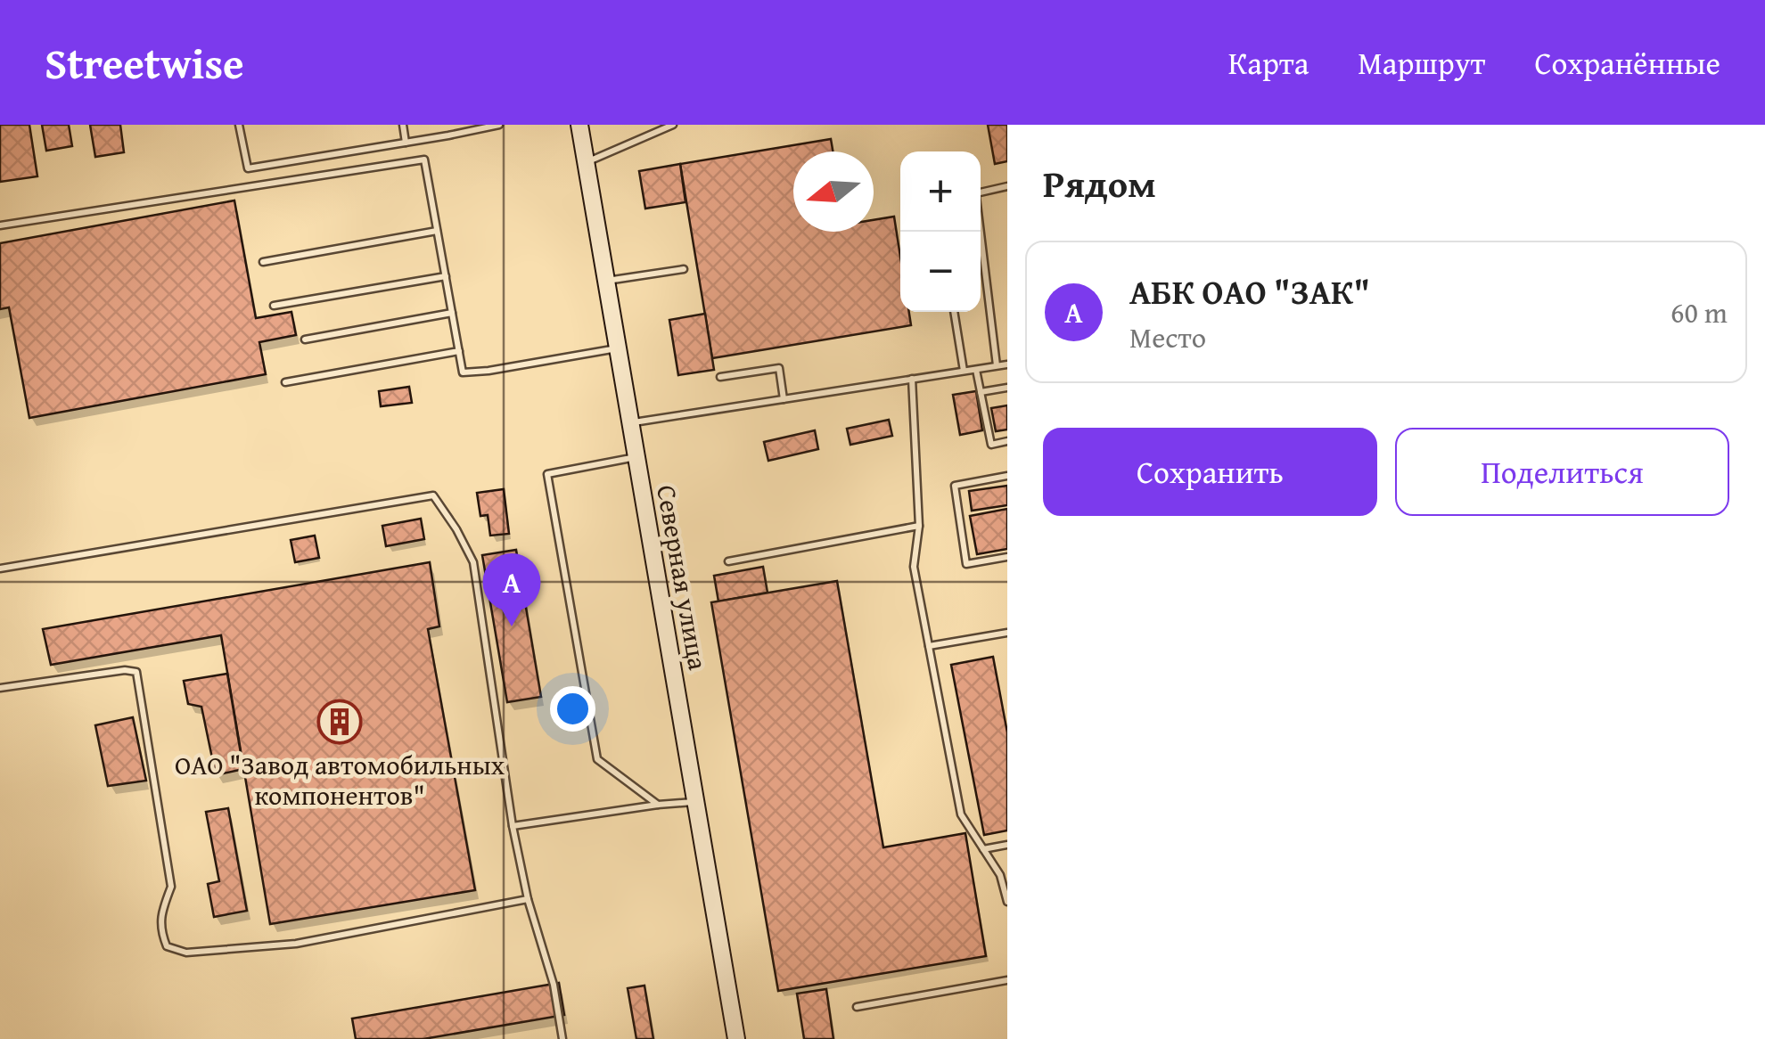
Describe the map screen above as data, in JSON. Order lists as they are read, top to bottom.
{
  "streets": {
    "main road": ["Северная улица"]
  },
  "places": {
    "building": ["ОАО \"Завод автомобильных компонентов\""]
  },
  "north": "left",
  "page": {
    "header": "Streetwise",
    "nav": ["Карта", "Маршрут", "Сохранённые"],
    "heading": "Рядом",
    "map_buttons": ["+", "−"],
    "list": [
      {
        "mark": "A",
        "name": "АБК ОАО \"ЗАК\"",
        "note": "Место",
        "value": "60 m"
      }
    ],
    "buttons": ["Сохранить", "Поделиться"],
    "pins": "A"
  }
}
